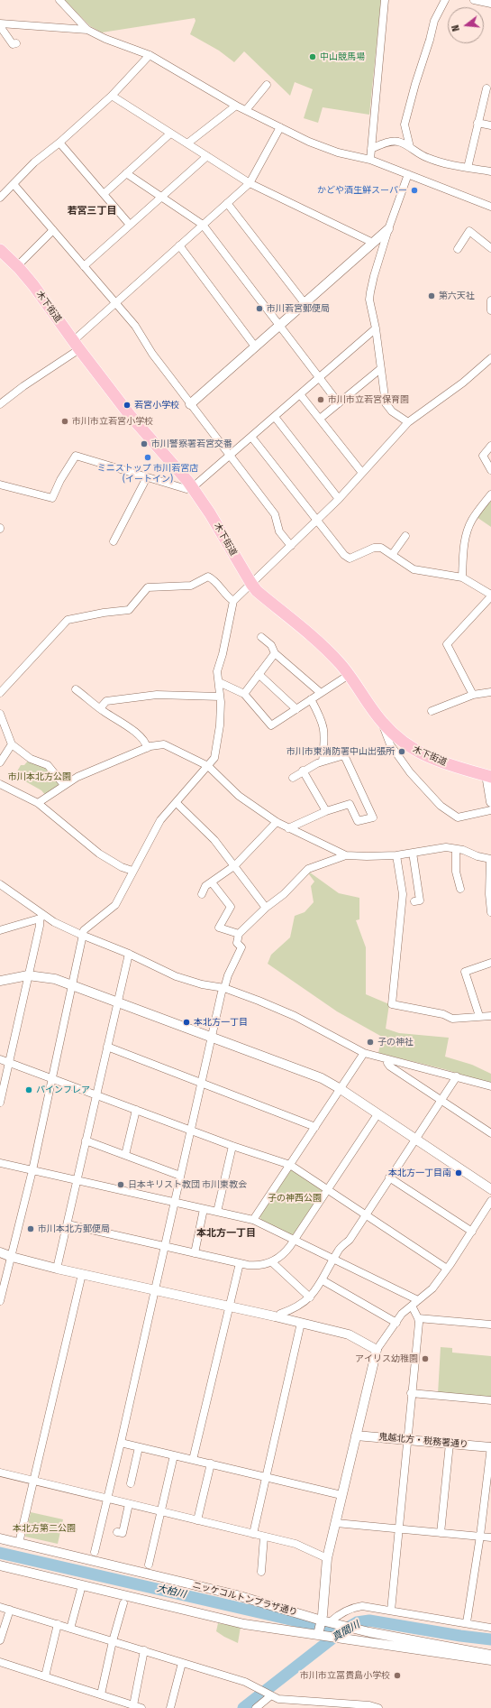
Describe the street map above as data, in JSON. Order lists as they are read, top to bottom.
{
  "streets": {
    "main road": ["木下街道"],
    "street": ["鬼越北方・税務署通り", "ニッケコルトンプラザ通り"]
  },
  "districts": ["若宮三丁目", "本北方一丁目"],
  "water": ["大柏川", "真間川"],
  "parks": ["市川本北方公園", "子の神西公園", "本北方第二公園"],
  "places": [
    "中山競馬場",
    "かどや酒生鮮スーパー",
    "第六天社",
    "市川若宮郵便局",
    "市川市立若宮保育園",
    "若宮小学校",
    "市川市立若宮小学校",
    "市川警察署若宮交番",
    "ミニストップ 市川若宮店 (イートイン)",
    "市川市東消防署中山出張所",
    "本北方一丁目",
    "子の神社",
    "パインフレア",
    "本北方一丁目南",
    "日本キリスト教団 市川東教会",
    "市川本北方郵便局",
    "アイリス幼稚園",
    "市川市立冨貴島小学校"
  ],
  "north": "left"
}
